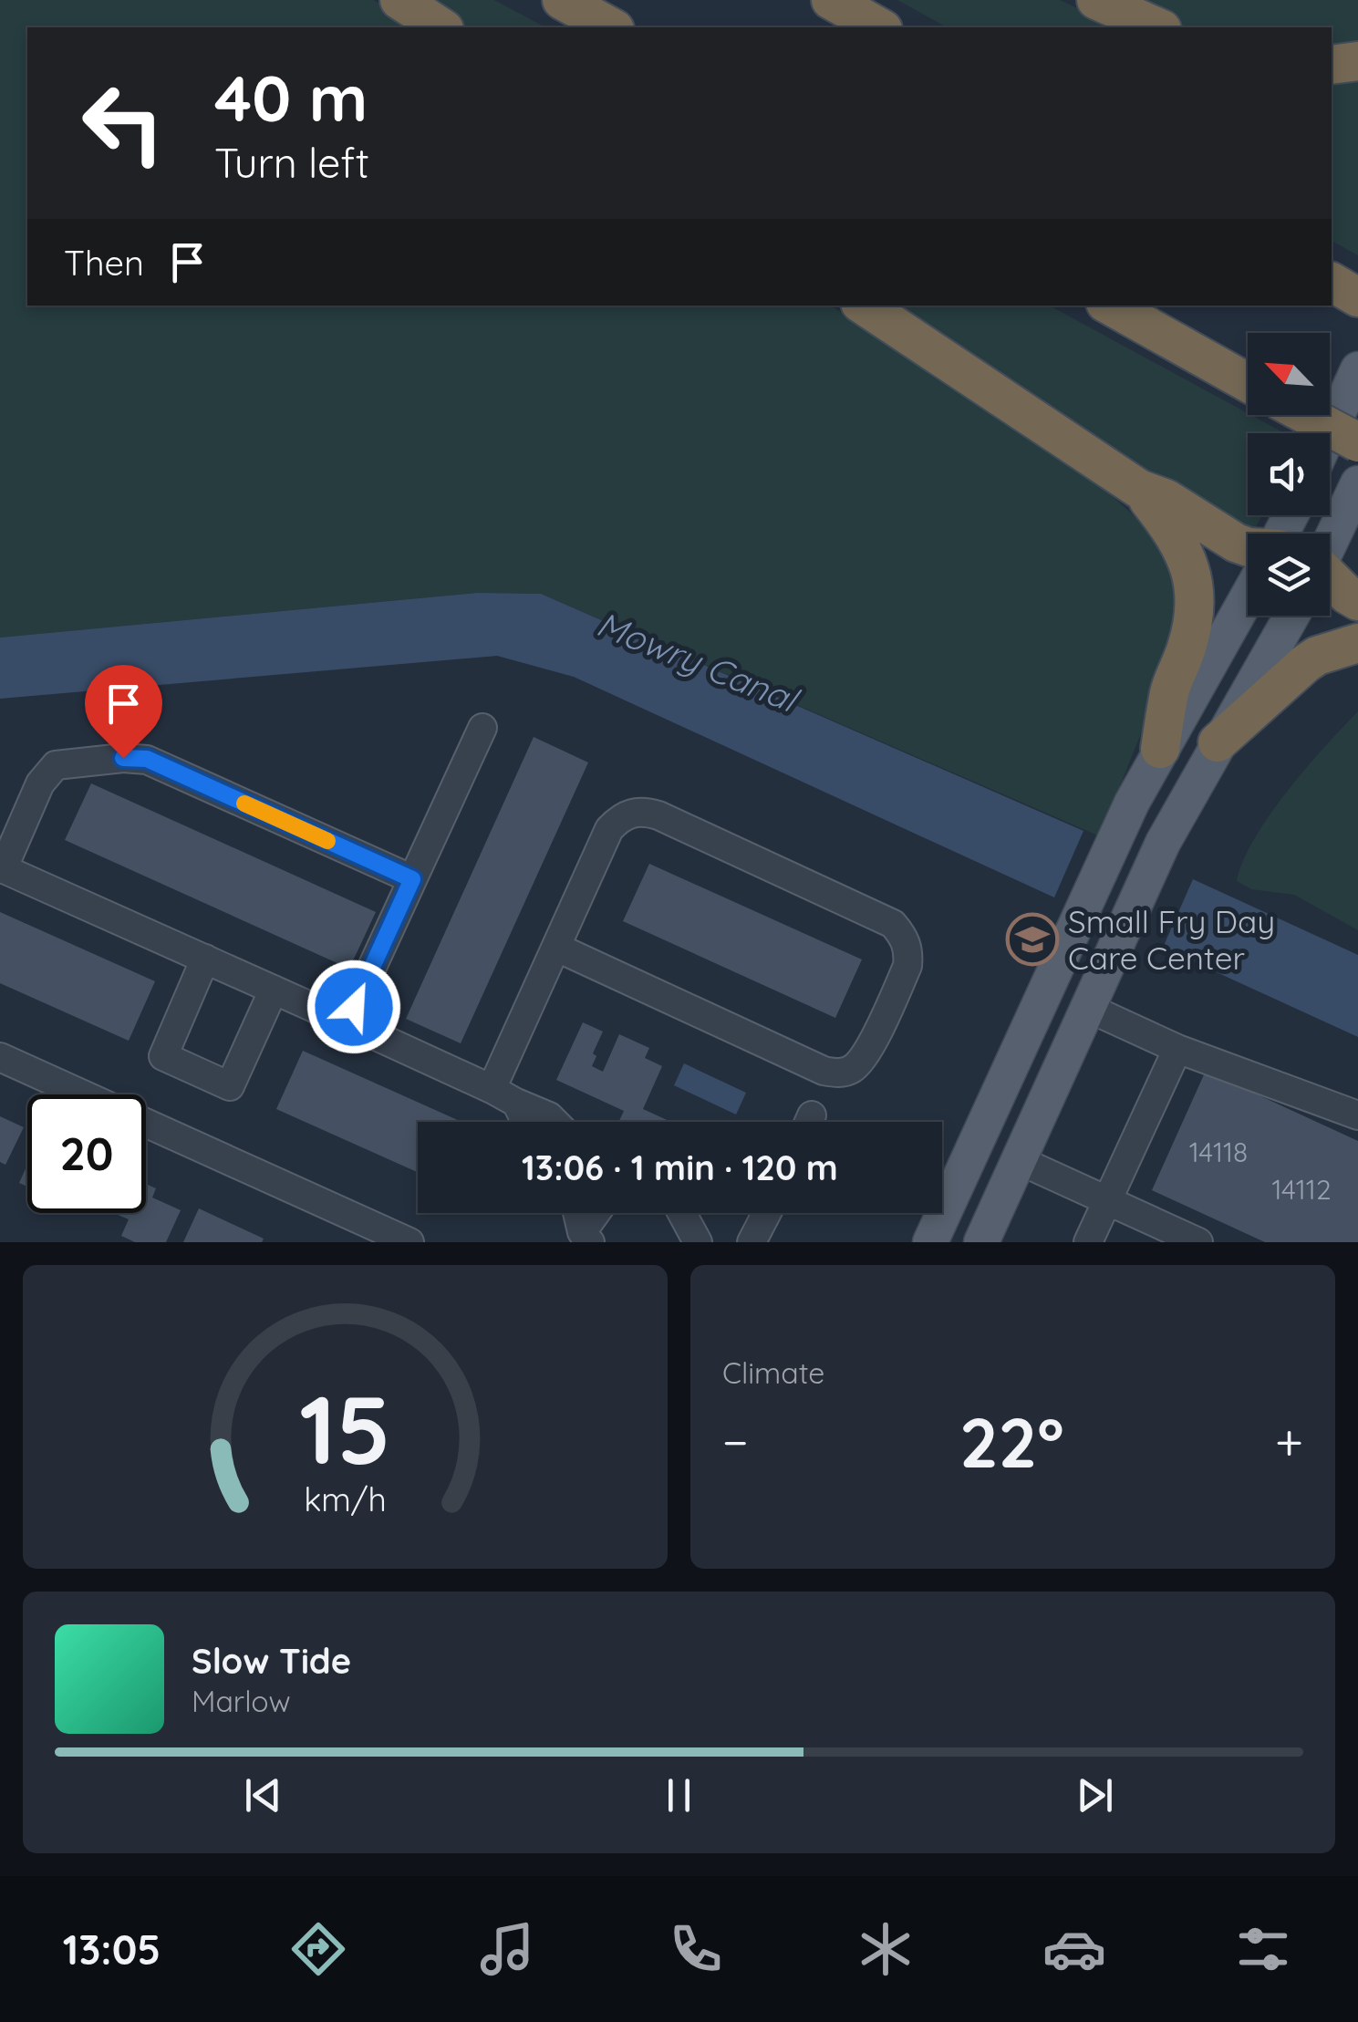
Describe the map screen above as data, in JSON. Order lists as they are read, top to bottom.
{
  "water": ["Mowry Canal"],
  "places": {
    "school or university": ["Small Fry Day Care Center"]
  },
  "house_numbers": ["14118", "14112"],
  "north": "top left",
  "page": {
    "turn": ["40 m", "Turn left"],
    "then": "Then",
    "limit": "20",
    "trip": "13:06 · 1 min · 120 m",
    "tile": "Climate",
    "heat": ["−", "22°", "+"],
    "song": ["Slow Tide", "Marlow"],
    "tabs": "13:05",
    "gauge": ["15", "km/h"]
  }
}
